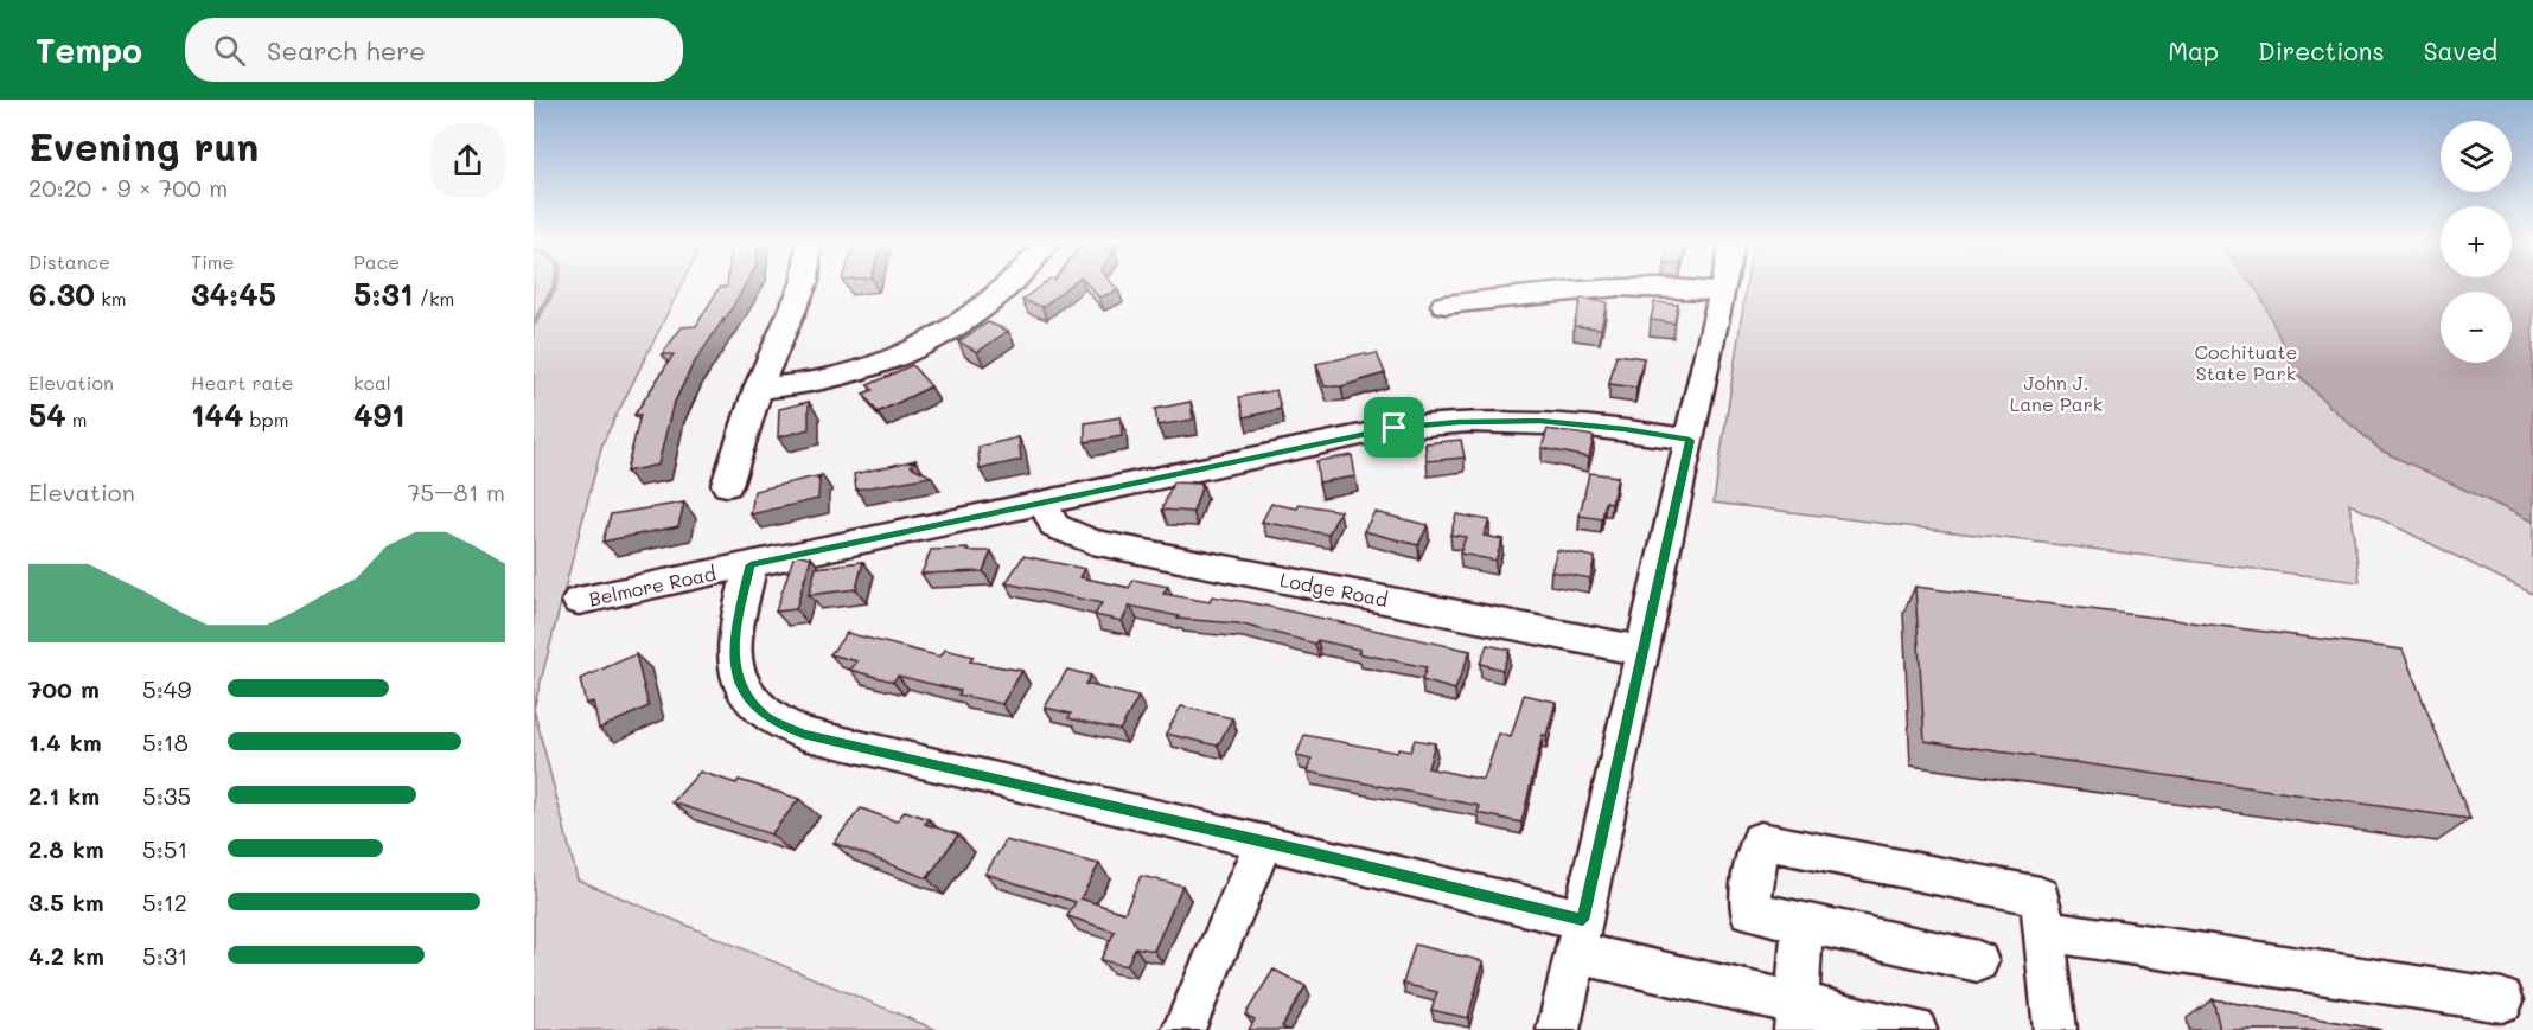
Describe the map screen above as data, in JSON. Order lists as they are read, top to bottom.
{
  "streets": {
    "street": ["Belmore Road", "Lodge Road"]
  },
  "crossings": [
    ["Belmore Road", "Lodge Road"]
  ],
  "parks": ["Cochituate State Park", "John J. Lane Park"],
  "page": {
    "header": "Tempo",
    "search": "Search here",
    "nav": ["Map", "Directions", "Saved"],
    "heading": ["Evening run", "20:20 · 9 × 700 m"],
    "map_buttons": ["+", "−"],
    "stats": [
      ["Distance", "6.30 km"],
      ["Time", "34:45"],
      ["Pace", "5:31 /km"],
      ["Elevation", "54 m"],
      ["Heart rate", "144 bpm"],
      ["kcal", "491"]
    ],
    "chart": ["Elevation", "75–81 m"],
    "list": [
      {
        "name": "700 m",
        "note": "5:49"
      },
      {
        "name": "1.4 km",
        "note": "5:18"
      },
      {
        "name": "2.1 km",
        "note": "5:35"
      },
      {
        "name": "2.8 km",
        "note": "5:51"
      },
      {
        "name": "3.5 km",
        "note": "5:12"
      },
      {
        "name": "4.2 km",
        "note": "5:31"
      }
    ]
  }
}
